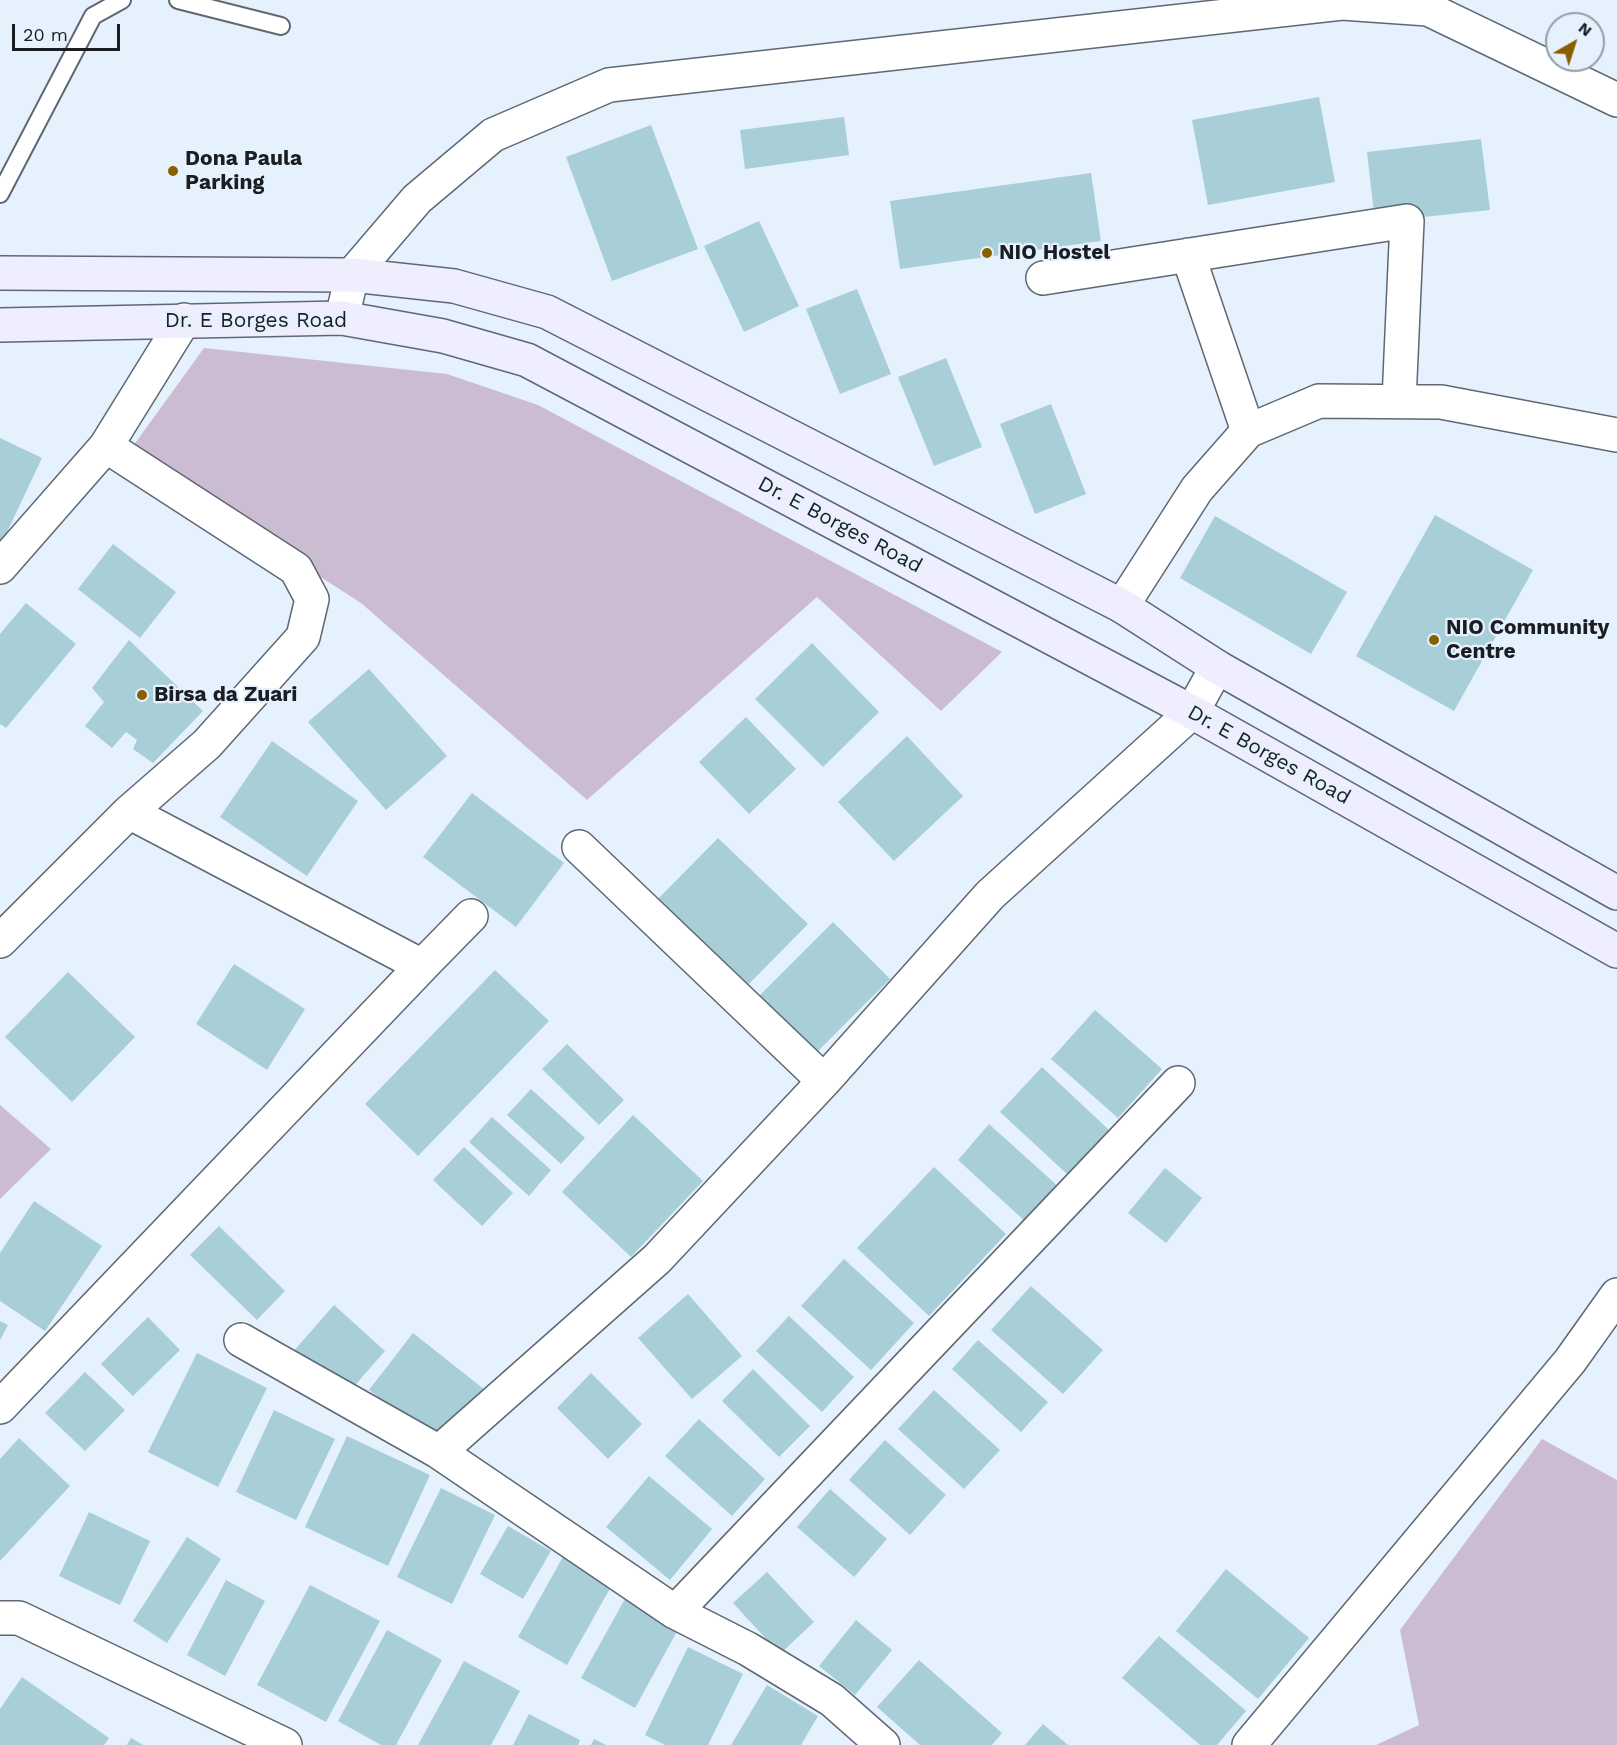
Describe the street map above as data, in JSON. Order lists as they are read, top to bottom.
{
  "streets": {
    "main road": ["Dr. E Borges Road"]
  },
  "places": [
    "Dona Paula Parking",
    "NIO Hostel",
    "NIO Community Centre",
    "Birsa da Zuari"
  ],
  "scale_bar": "20 m",
  "north": "top right"
}
